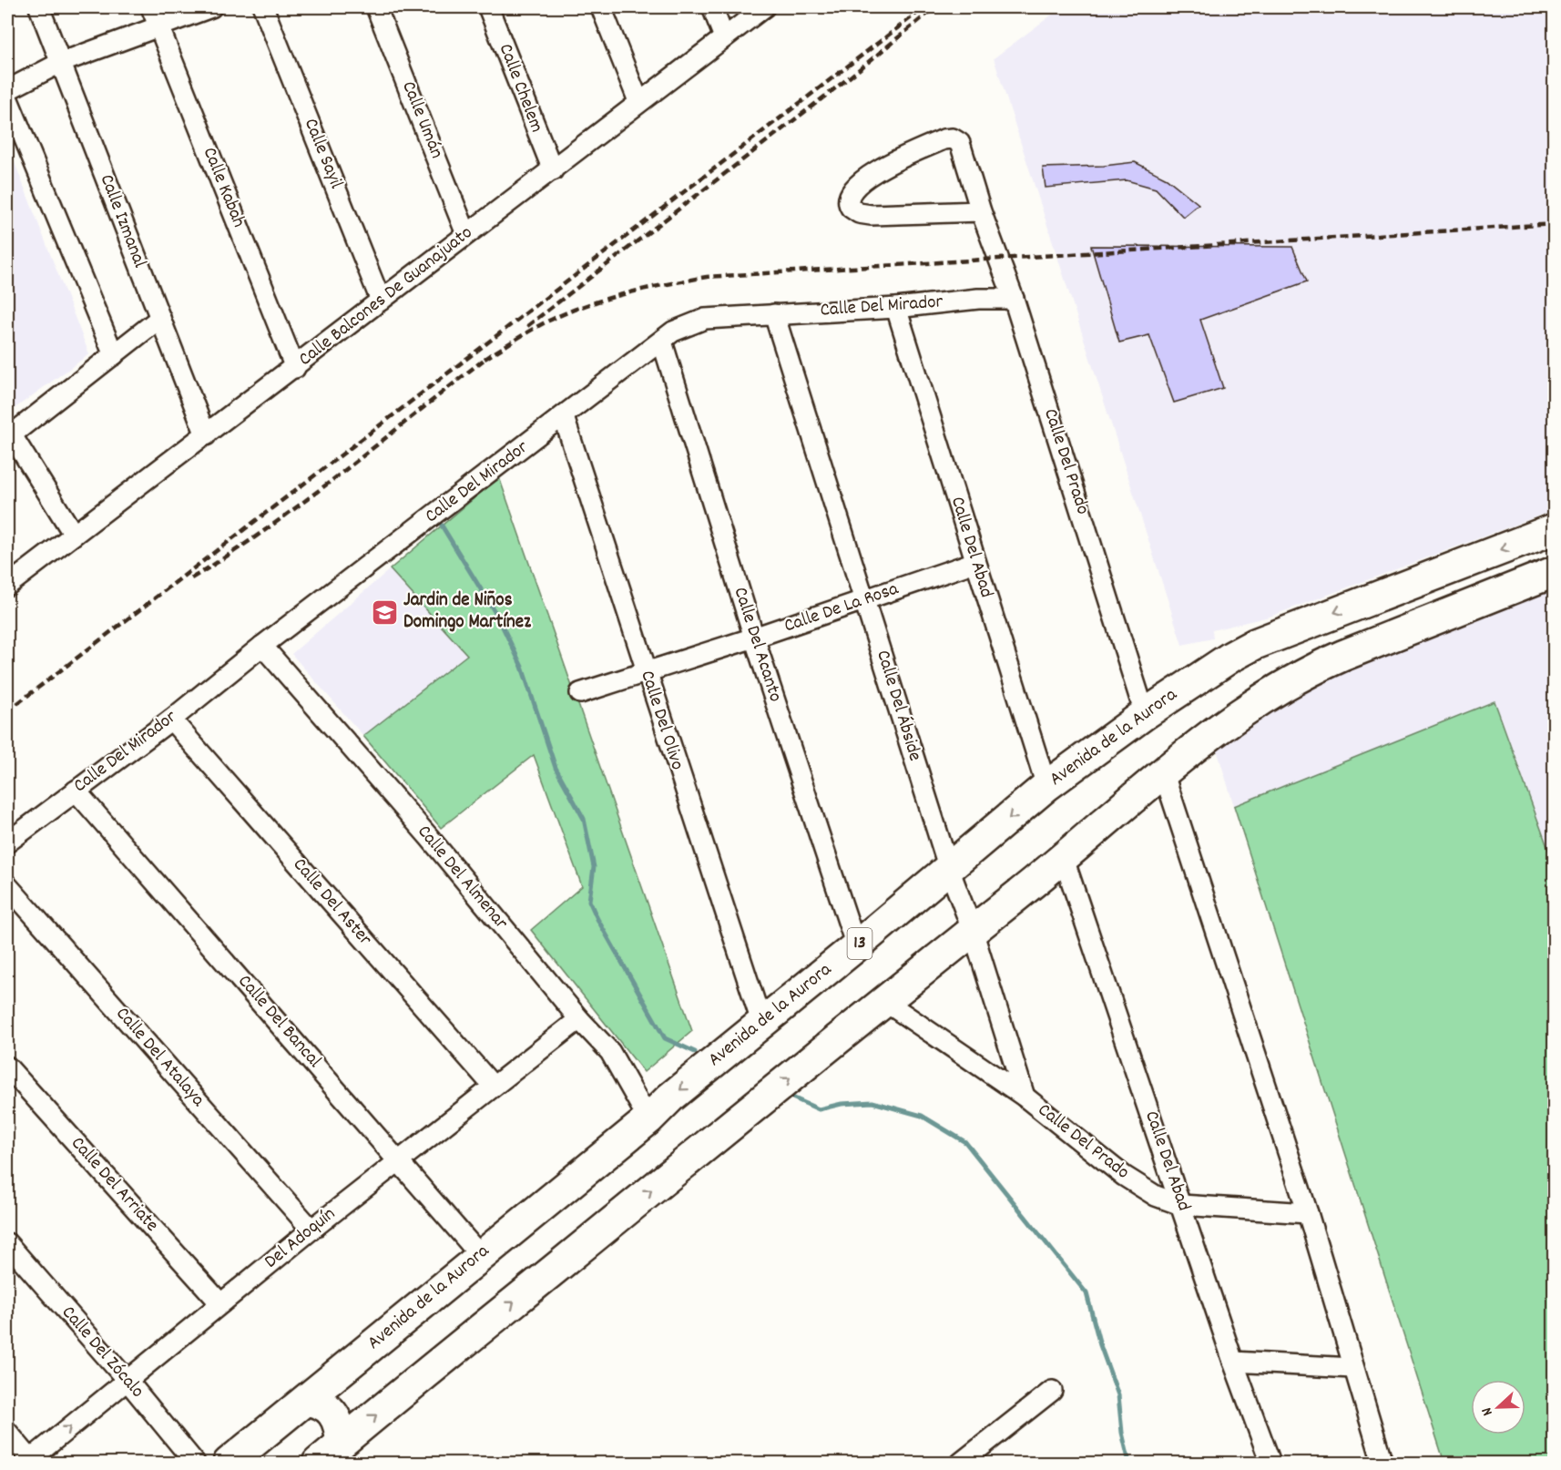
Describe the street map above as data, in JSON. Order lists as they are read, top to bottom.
{
  "streets": {
    "main road": ["Avenida de la Aurora", "13"],
    "street": [
      "Calle Chelem",
      "Calle Umán",
      "Calle Sayil",
      "Calle Kabah",
      "Calle Izmanal",
      "Calle Balcones De Guanajuato",
      "Calle Del Mirador",
      "Calle Del Prado",
      "Calle Del Abad",
      "Calle De La Rosa",
      "Calle Del Acanto",
      "Calle Del Ábside",
      "Calle Del Olivo",
      "Calle Del Almenar",
      "Calle Del Aster",
      "Calle Del Bancal",
      "Calle Del Atalaya",
      "Calle Del Arriate",
      "Del Adoquín",
      "Calle Del Zócalo"
    ]
  },
  "crossings": [
    ["Calle Chelem", "Calle Balcones De Guanajuato"],
    ["Calle Umán", "Calle Balcones De Guanajuato"],
    ["Calle Sayil", "Calle Balcones De Guanajuato"],
    ["Calle Kabah", "Calle Balcones De Guanajuato"],
    ["Calle Izmanal", "Calle Balcones De Guanajuato"],
    ["Calle Del Mirador", "Calle Del Prado"],
    ["Calle Del Mirador", "Calle Del Abad"],
    ["Calle Del Mirador", "Calle Del Acanto"],
    ["Calle Del Mirador", "Calle Del Ábside"],
    ["Calle Del Mirador", "Calle Del Olivo"],
    ["Calle Del Mirador", "Calle Del Almenar"],
    ["Calle Del Mirador", "Calle Del Aster"],
    ["Calle Del Mirador", "Calle Del Bancal"],
    ["Calle Del Prado", "Calle Del Abad"],
    ["Calle Del Prado", "Calle Del Ábside"],
    ["Calle Del Prado", "Avenida de la Aurora"],
    ["Calle Del Abad", "Calle De La Rosa"],
    ["Calle Del Abad", "Avenida de la Aurora"],
    ["Calle De La Rosa", "Calle Del Acanto"],
    ["Calle De La Rosa", "Calle Del Ábside"],
    ["Calle De La Rosa", "Calle Del Olivo"],
    ["Calle Del Acanto", "Avenida de la Aurora"],
    ["Calle Del Ábside", "Avenida de la Aurora"],
    ["Calle Del Olivo", "Avenida de la Aurora"],
    ["Avenida de la Aurora", "Calle Del Almenar"],
    ["Avenida de la Aurora", "Calle Del Bancal"],
    ["Calle Del Almenar", "Del Adoquín"],
    ["Calle Del Aster", "Del Adoquín"],
    ["Calle Del Bancal", "Del Adoquín"],
    ["Calle Del Atalaya", "Del Adoquín"],
    ["Calle Del Arriate", "Del Adoquín"],
    ["Del Adoquín", "Calle Del Zócalo"]
  ],
  "places": {
    "school or university": ["Jardin de Niños Domingo Martínez"]
  },
  "north": "left"
}
